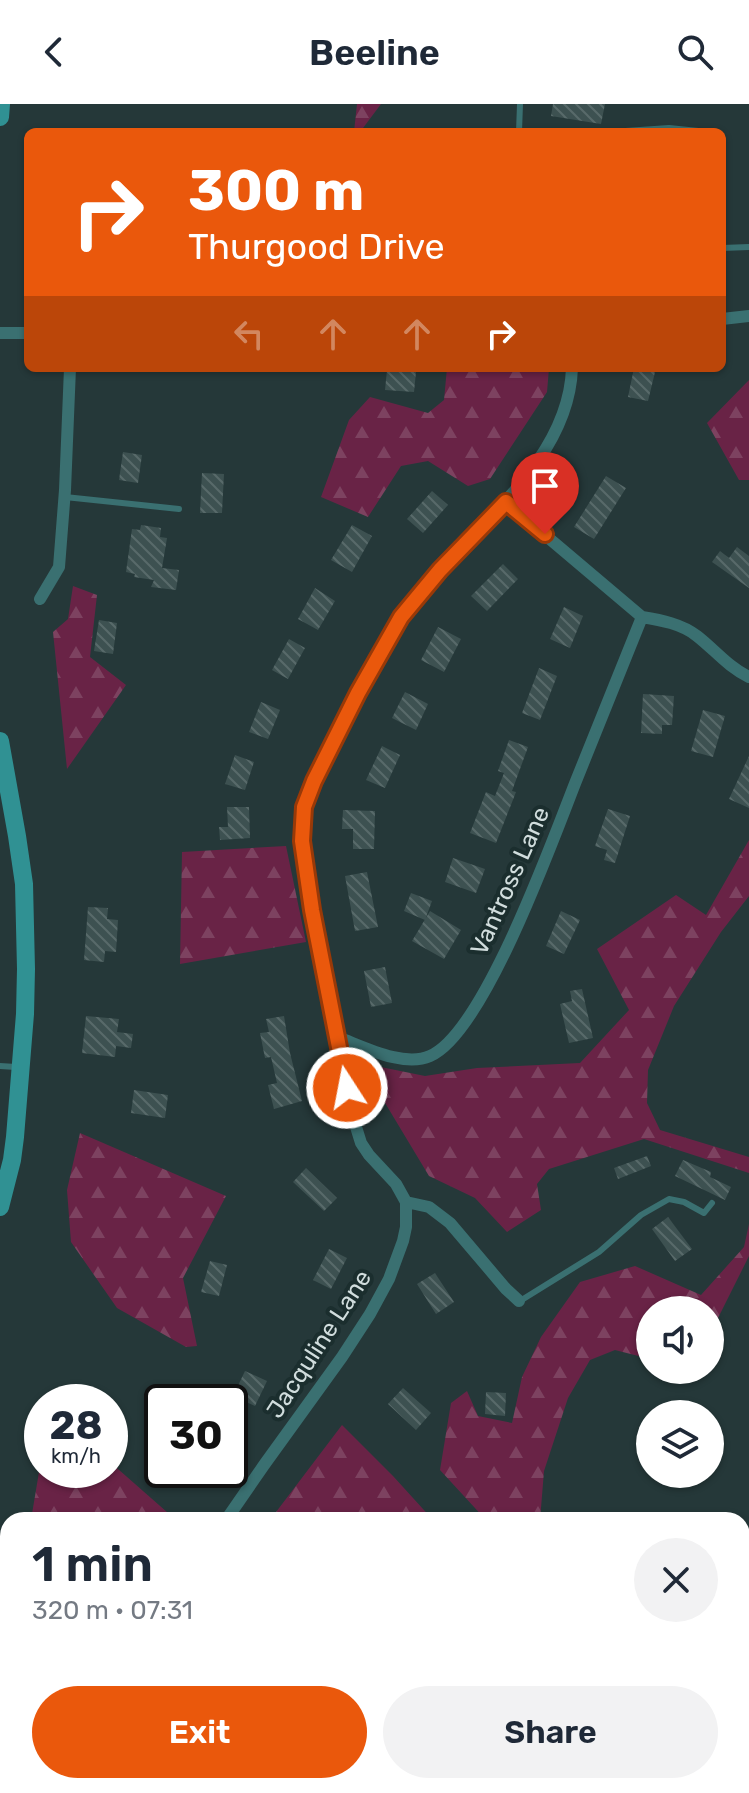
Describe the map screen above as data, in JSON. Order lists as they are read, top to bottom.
{
  "streets": {
    "street": ["Vantross Lane", "Jacquline Lane"]
  },
  "page": {
    "header": "Beeline",
    "turn": ["300 m", "Thurgood Drive"],
    "speed": "28 km/h",
    "limit": "30",
    "heading": ["1 min", "320 m · 07:31"],
    "buttons": ["Exit", "Share"]
  }
}
